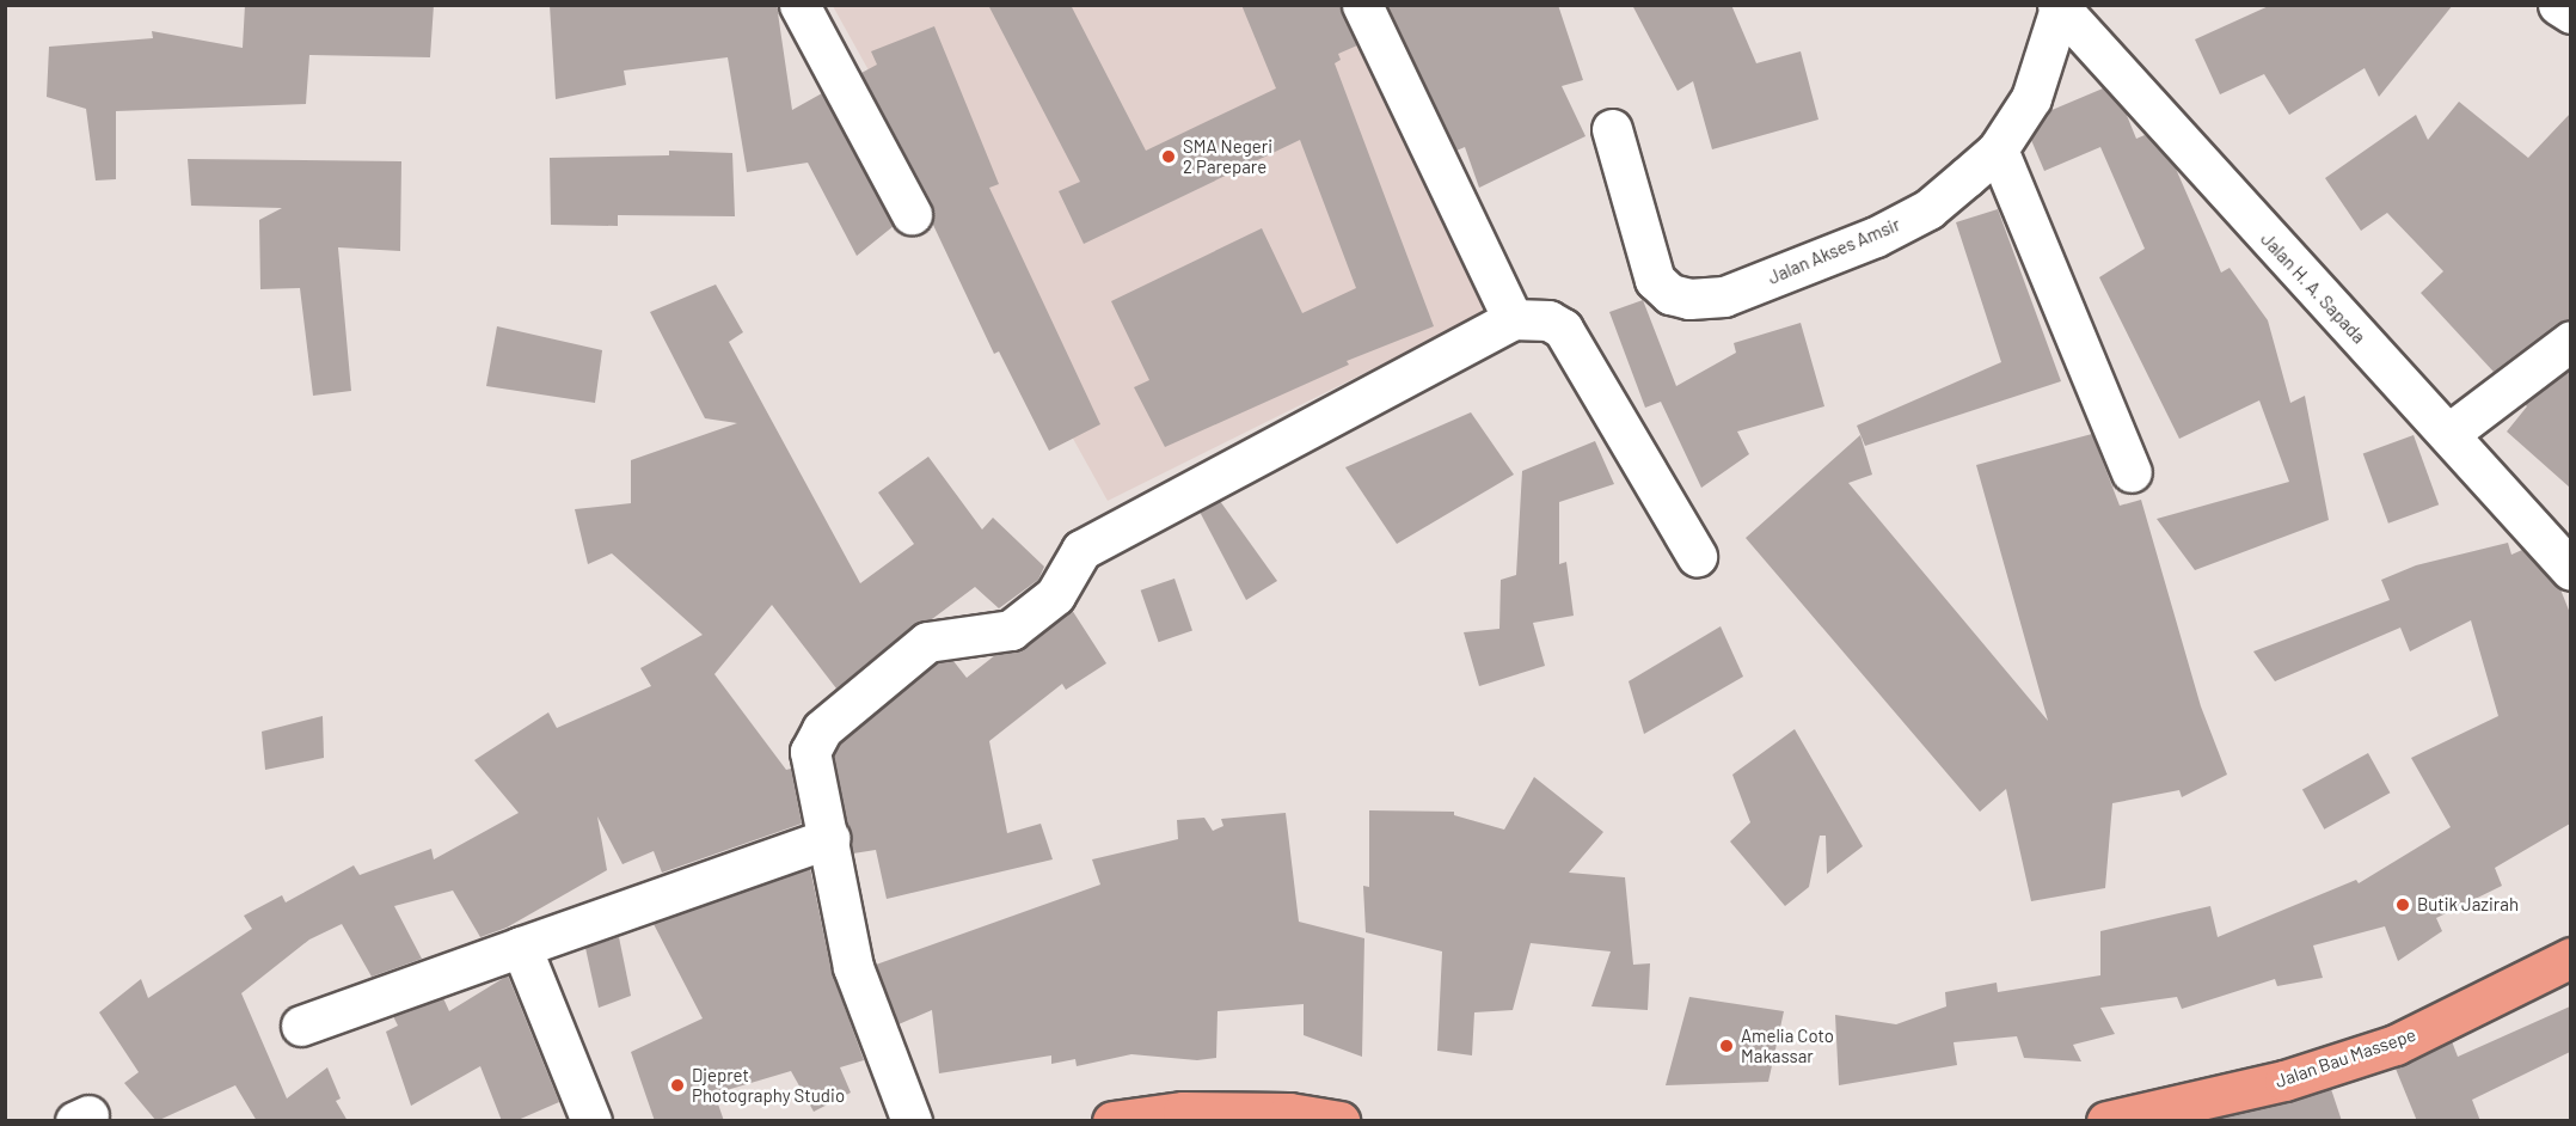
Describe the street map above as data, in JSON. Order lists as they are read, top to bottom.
{
  "streets": {
    "highway": ["Jalan Bau Massepe"],
    "street": ["Jalan Akses Amsir", "Jalan H. A. Sapada"]
  },
  "crossings": [
    ["Jalan Akses Amsir", "Jalan H. A. Sapada"]
  ],
  "places": [
    "SMA Negeri 2 Parepare",
    "Butik Jazirah",
    "Amelia Coto Makassar",
    "Djepret Photography Studio"
  ]
}
